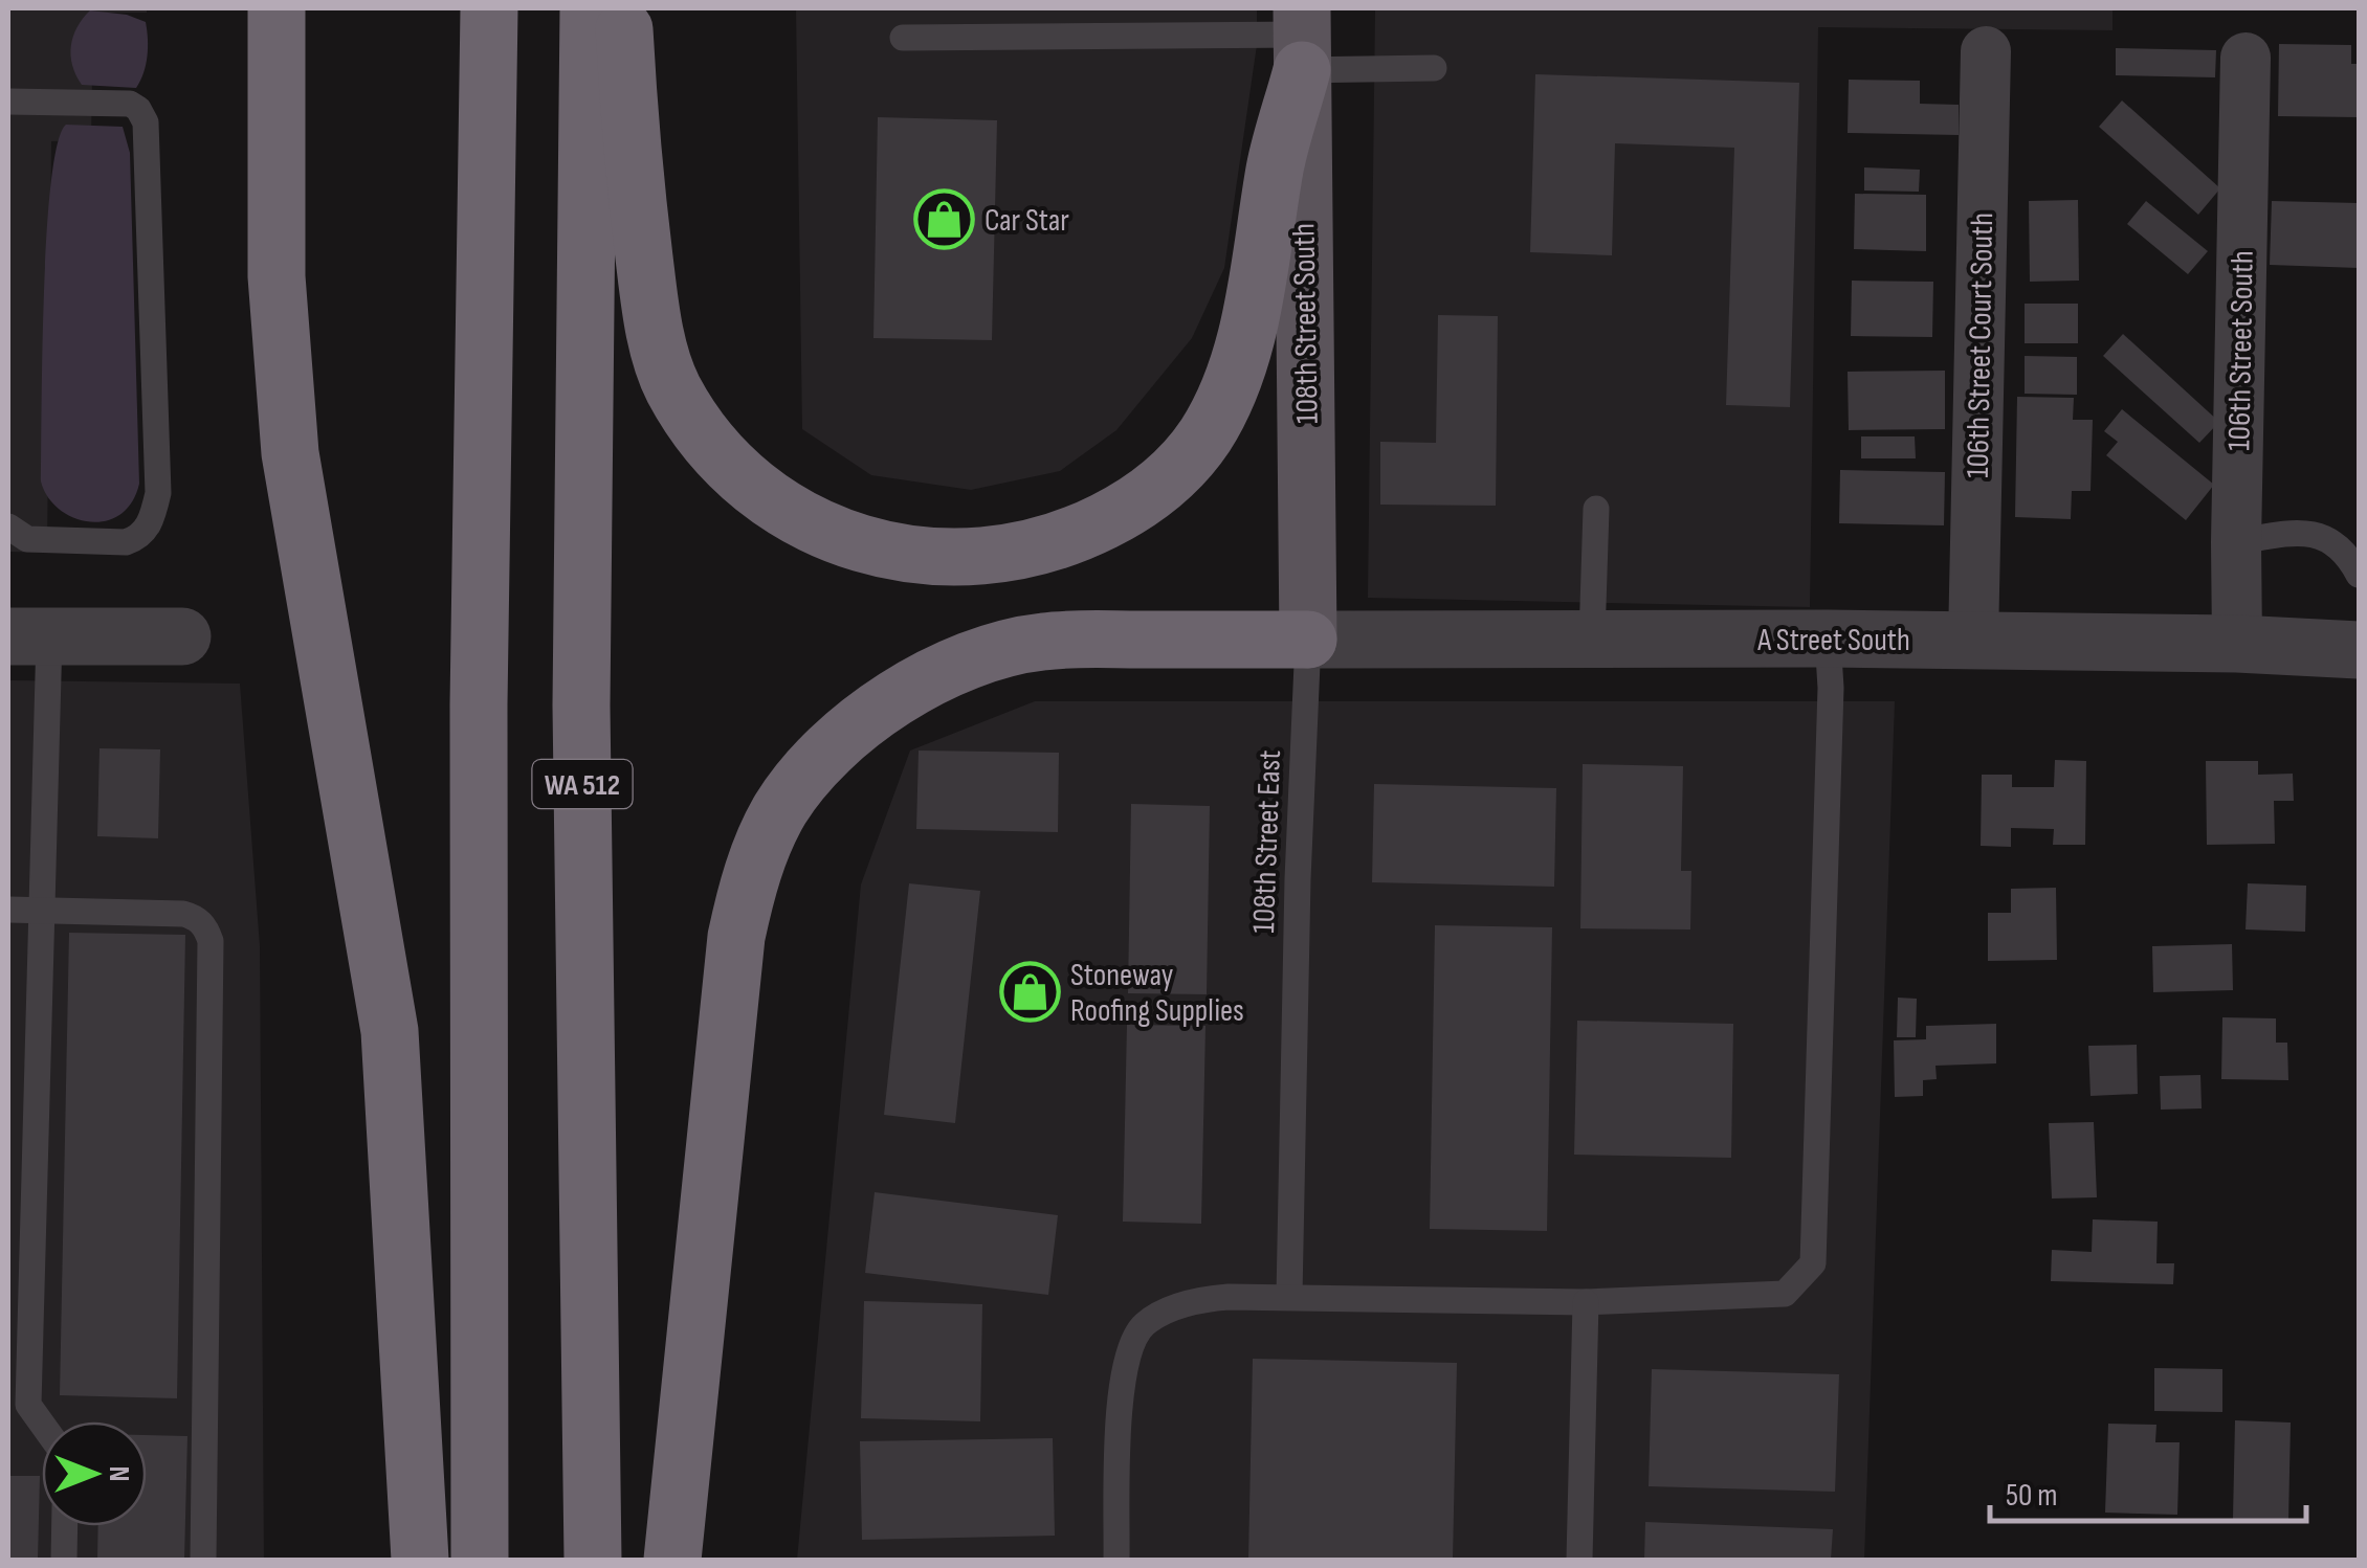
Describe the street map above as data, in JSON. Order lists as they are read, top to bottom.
{
  "streets": {
    "highway": ["WA 512"],
    "main road": ["108th Street South"],
    "street": ["106th Street Court South", "106th Street South", "A Street South"],
    "lane": ["108th Street East"]
  },
  "crossings": [
    ["108th Street South", "A Street South"],
    ["108th Street South", "108th Street East"],
    ["106th Street Court South", "A Street South"],
    ["106th Street South", "A Street South"],
    ["A Street South", "108th Street East"]
  ],
  "places": {
    "shop": ["Car Star", "Stoneway Roofing Supplies"]
  },
  "scale_bar": "50 m",
  "north": "right"
}
